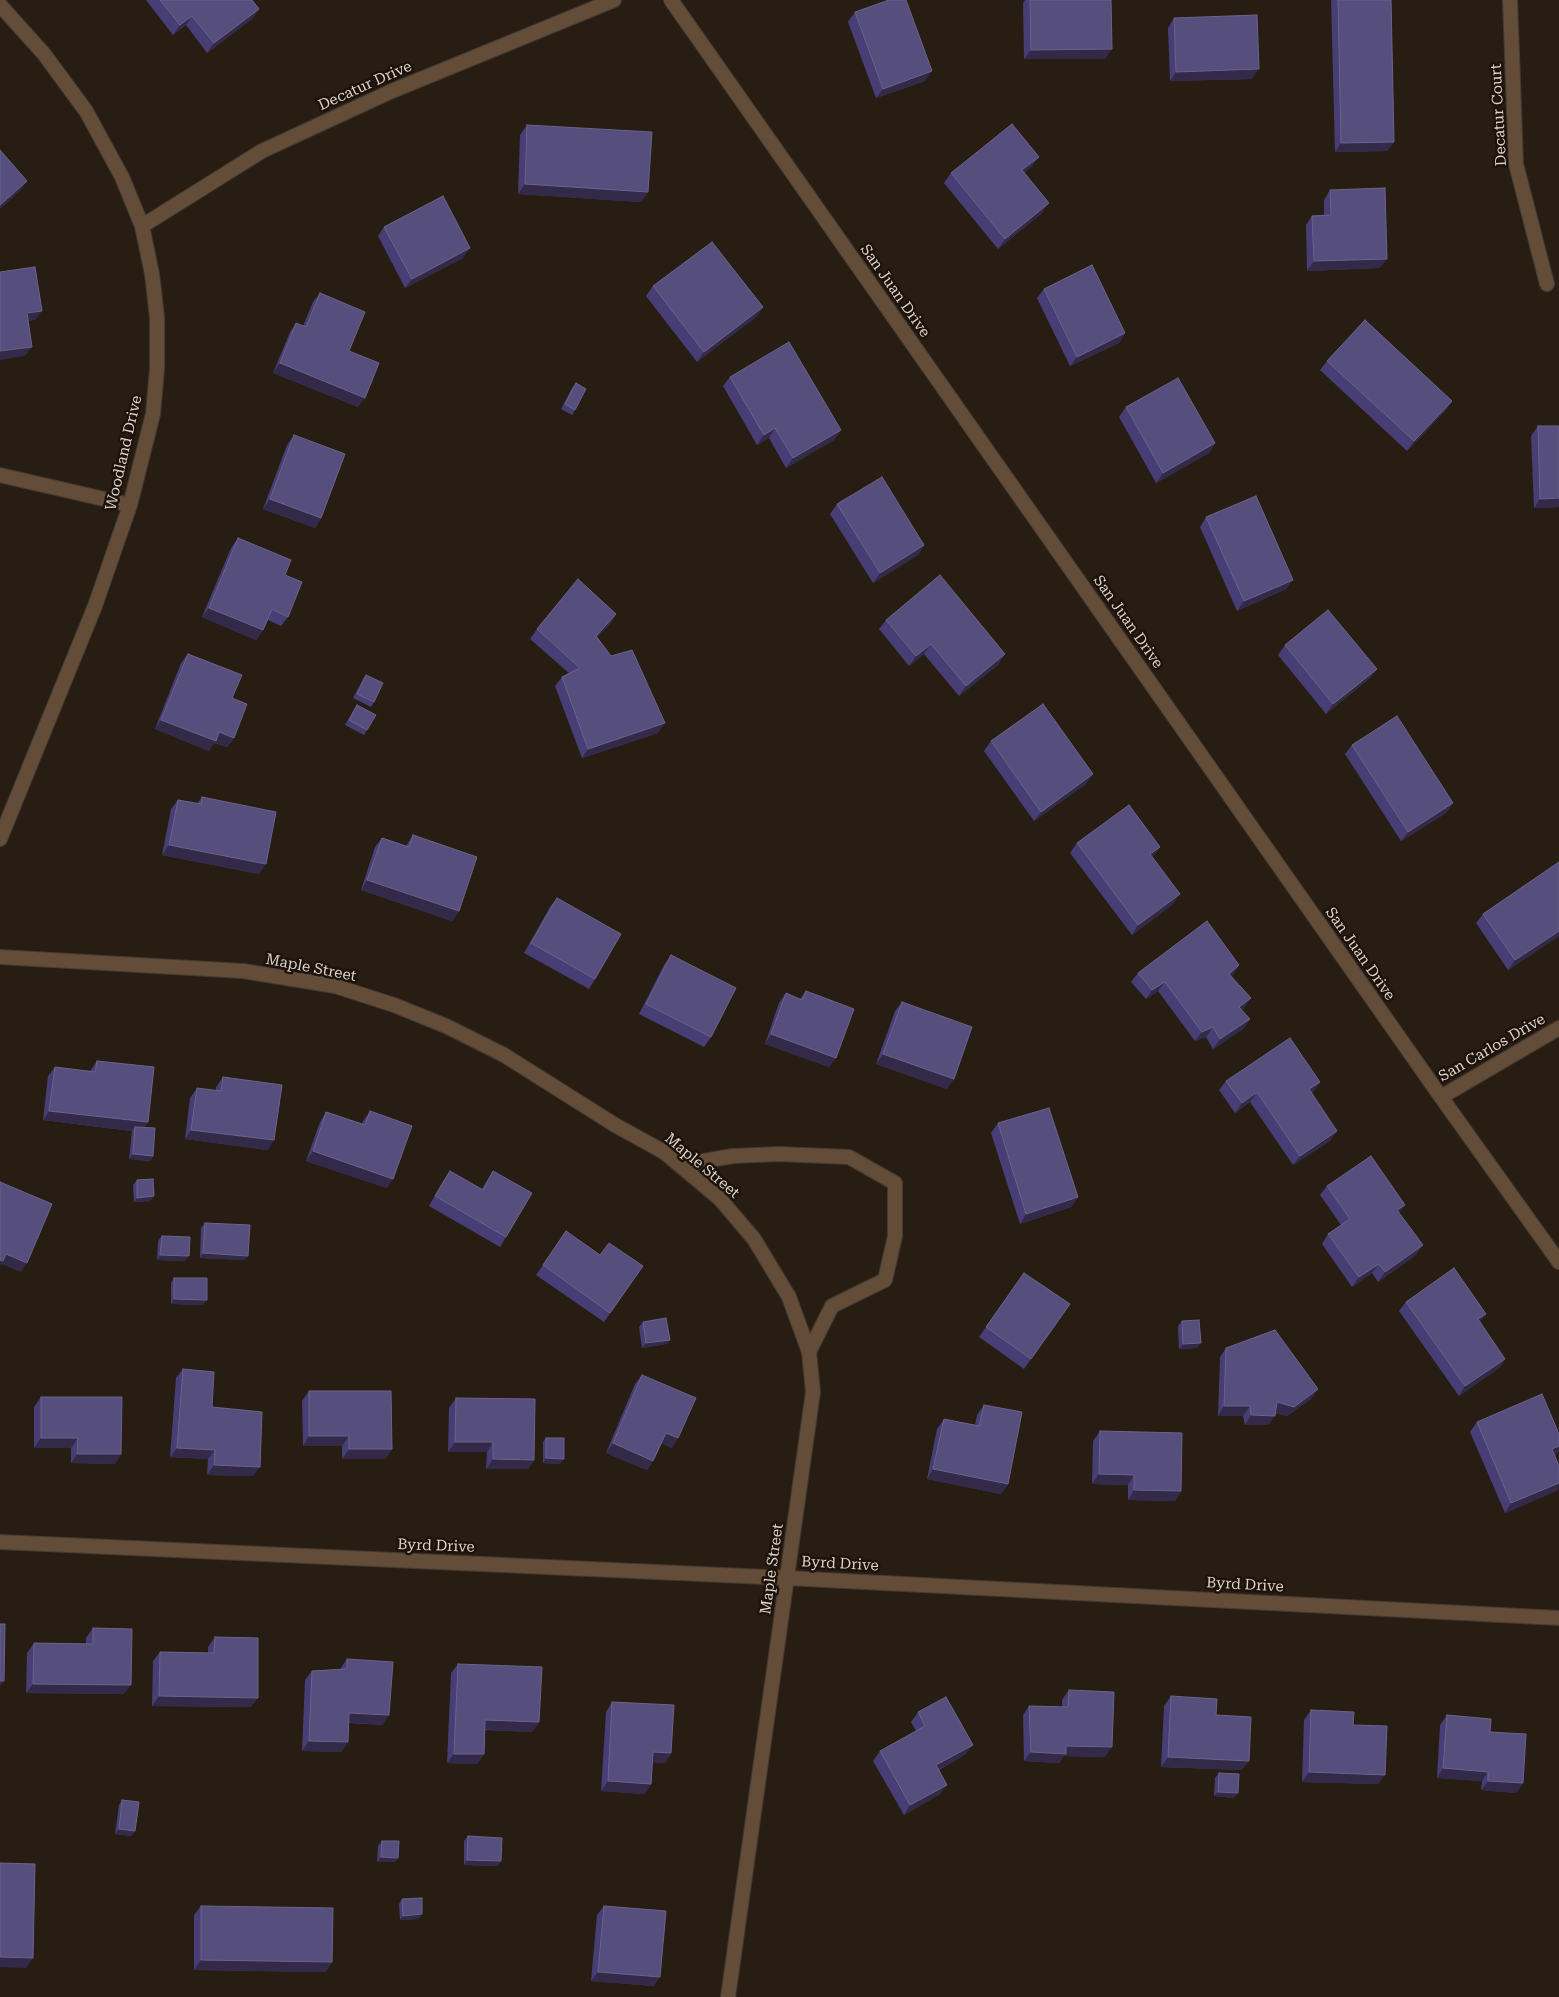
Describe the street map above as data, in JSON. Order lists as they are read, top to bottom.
{
  "streets": {
    "street": [
      "Decatur Drive",
      "Decatur Court",
      "San Juan Drive",
      "Woodland Drive",
      "Maple Street",
      "San Carlos Drive",
      "Byrd Drive"
    ]
  },
  "crossings": [
    ["Decatur Drive", "Woodland Drive"],
    ["San Juan Drive", "San Carlos Drive"],
    ["Maple Street", "Byrd Drive"]
  ]
}
